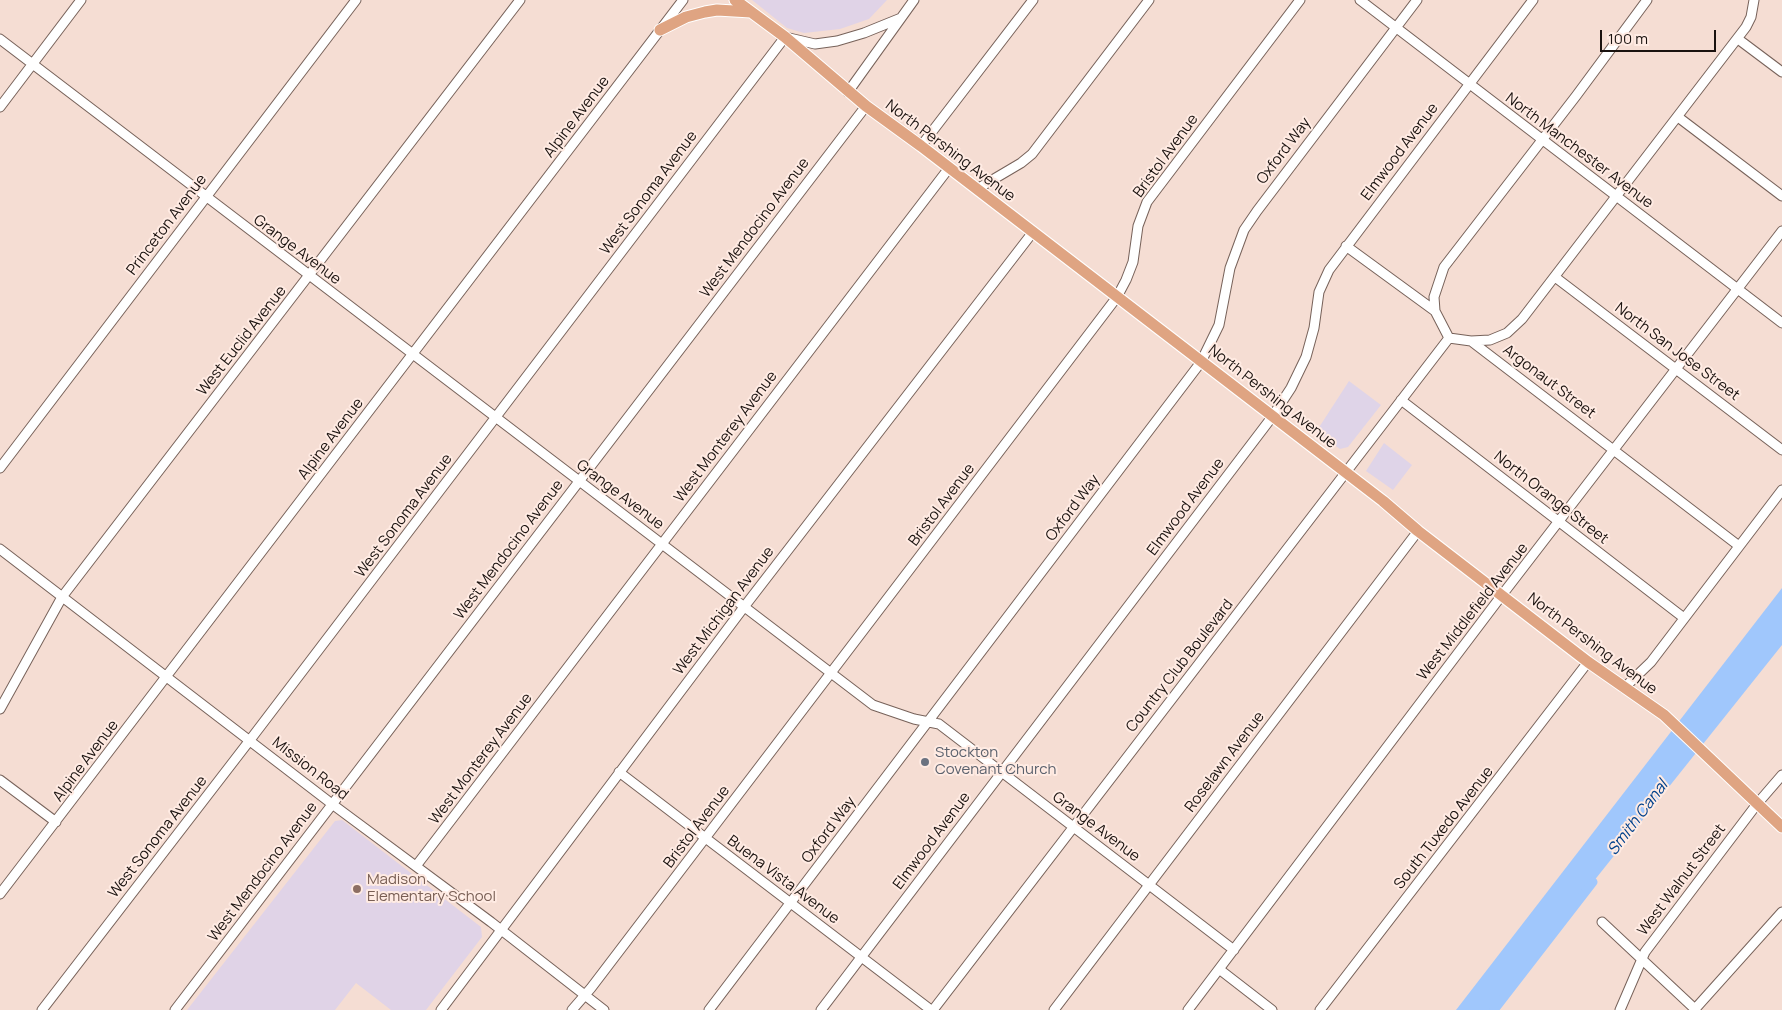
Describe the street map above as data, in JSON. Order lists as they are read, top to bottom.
{
  "streets": {
    "main road": ["North Pershing Avenue"],
    "street": [
      "Alpine Avenue",
      "Oxford Way",
      "North Manchester Avenue",
      "Elmwood Avenue",
      "Bristol Avenue",
      "West Sonoma Avenue",
      "Princeton Avenue",
      "West Mendocino Avenue",
      "Grange Avenue",
      "West Euclid Avenue",
      "North San Jose Street",
      "Argonaut Street",
      "West Monterey Avenue",
      "North Orange Street",
      "West Michigan Avenue",
      "West Middlefield Avenue",
      "Country Club Boulevard",
      "Roselawn Avenue",
      "Mission Road",
      "South Tuxedo Avenue",
      "Buena Vista Avenue",
      "West Walnut Street"
    ]
  },
  "crossings": [
    ["Alpine Avenue", "Grange Avenue"],
    ["Alpine Avenue", "Mission Road"],
    ["North Pershing Avenue", "Oxford Way"],
    ["North Pershing Avenue", "Elmwood Avenue"],
    ["North Pershing Avenue", "Bristol Avenue"],
    ["North Pershing Avenue", "West Sonoma Avenue"],
    ["North Pershing Avenue", "West Mendocino Avenue"],
    ["North Pershing Avenue", "West Monterey Avenue"],
    ["North Pershing Avenue", "West Michigan Avenue"],
    ["North Pershing Avenue", "West Middlefield Avenue"],
    ["North Pershing Avenue", "Country Club Boulevard"],
    ["North Pershing Avenue", "Roselawn Avenue"],
    ["North Pershing Avenue", "South Tuxedo Avenue"],
    ["North Pershing Avenue", "West Walnut Street"],
    ["Oxford Way", "North Manchester Avenue"],
    ["Oxford Way", "Grange Avenue"],
    ["Oxford Way", "Buena Vista Avenue"],
    ["North Manchester Avenue", "Elmwood Avenue"],
    ["North Manchester Avenue", "West Middlefield Avenue"],
    ["Elmwood Avenue", "Grange Avenue"],
    ["Elmwood Avenue", "Buena Vista Avenue"],
    ["Bristol Avenue", "Grange Avenue"],
    ["Bristol Avenue", "Mission Road"],
    ["Bristol Avenue", "Buena Vista Avenue"],
    ["West Sonoma Avenue", "Grange Avenue"],
    ["West Sonoma Avenue", "Mission Road"],
    ["Princeton Avenue", "Grange Avenue"],
    ["West Mendocino Avenue", "Grange Avenue"],
    ["West Mendocino Avenue", "Mission Road"],
    ["Grange Avenue", "West Euclid Avenue"],
    ["Grange Avenue", "West Monterey Avenue"],
    ["Grange Avenue", "West Michigan Avenue"],
    ["Grange Avenue", "West Middlefield Avenue"],
    ["Grange Avenue", "Country Club Boulevard"],
    ["Grange Avenue", "Roselawn Avenue"],
    ["West Euclid Avenue", "Mission Road"],
    ["North San Jose Street", "West Middlefield Avenue"],
    ["Argonaut Street", "West Middlefield Avenue"],
    ["Argonaut Street", "Country Club Boulevard"],
    ["West Monterey Avenue", "Mission Road"],
    ["North Orange Street", "West Middlefield Avenue"],
    ["North Orange Street", "Country Club Boulevard"],
    ["West Michigan Avenue", "Mission Road"],
    ["West Michigan Avenue", "Buena Vista Avenue"],
    ["Country Club Boulevard", "Buena Vista Avenue"]
  ],
  "water": ["Smith Canal"],
  "places": ["Stockton Covenant Church", "Madison Elementary School"],
  "scale_bar": "100 m"
}
